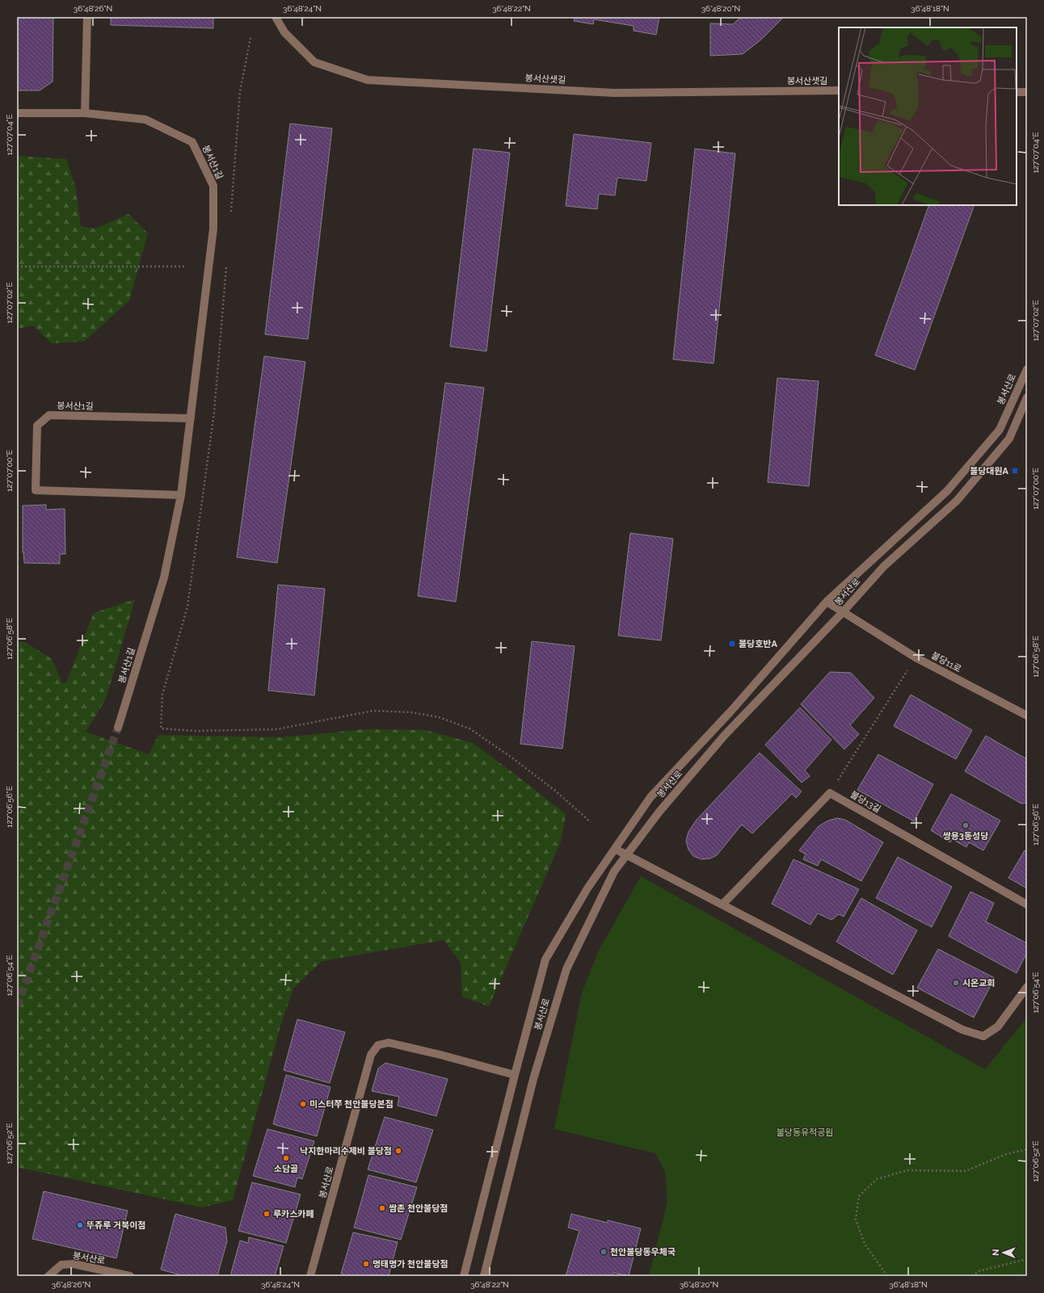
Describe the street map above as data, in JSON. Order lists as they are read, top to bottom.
{
  "streets": {
    "street": [
      "봉서산샛길",
      "봉서산1길",
      "봉서산로",
      "불당11로",
      "불당13길"
    ]
  },
  "crossings": [
    ["봉서산로", "불당11로"]
  ],
  "parks": ["불당동유적공원"],
  "places": {
    "transit": ["불당대원A", "불당호반A"],
    "other": [
      "쌍용3동성당",
      "시온교회",
      "미스터쭈 천안불당본점",
      "낙지한마리수제비 불당점",
      "소담골",
      "쌈촌 천안불당점",
      "루카스카페",
      "뚜쥬루 거북이점",
      "천안불당동우체국",
      "명태명가 천안불당점"
    ]
  },
  "north": "left",
  "coordinates": [
    "36°48'26\"N",
    "36°48'24\"N",
    "36°48'22\"N",
    "36°48'20\"N",
    "36°48'18\"N",
    "127°07'04\"E",
    "127°07'02\"E",
    "127°07'00\"E",
    "127°06'58\"E",
    "127°06'56\"E",
    "127°06'54\"E",
    "127°06'52\"E"
  ]
}
